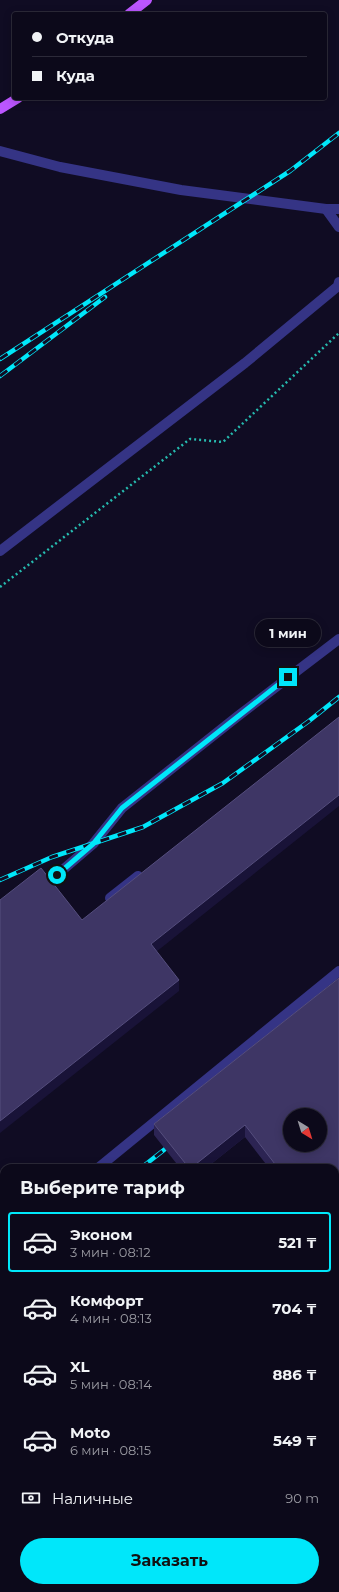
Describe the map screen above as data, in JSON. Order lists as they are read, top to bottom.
{
  "north": "bottom right",
  "page": {
    "banner": ["Откуда", "Куда"],
    "bubble": "1 мин",
    "heading": "Выберите тариф",
    "list": [
      {
        "name": "Эконом",
        "note": "3 мин · 08:12",
        "value": "521 ₸"
      },
      {
        "name": "Комфорт",
        "note": "4 мин · 08:13",
        "value": "704 ₸"
      },
      {
        "name": "XL",
        "note": "5 мин · 08:14",
        "value": "886 ₸"
      },
      {
        "name": "Moto",
        "note": "6 мин · 08:15",
        "value": "549 ₸"
      }
    ],
    "pay": ["Наличные", "90 m"],
    "buttons": "Заказать"
  }
}
